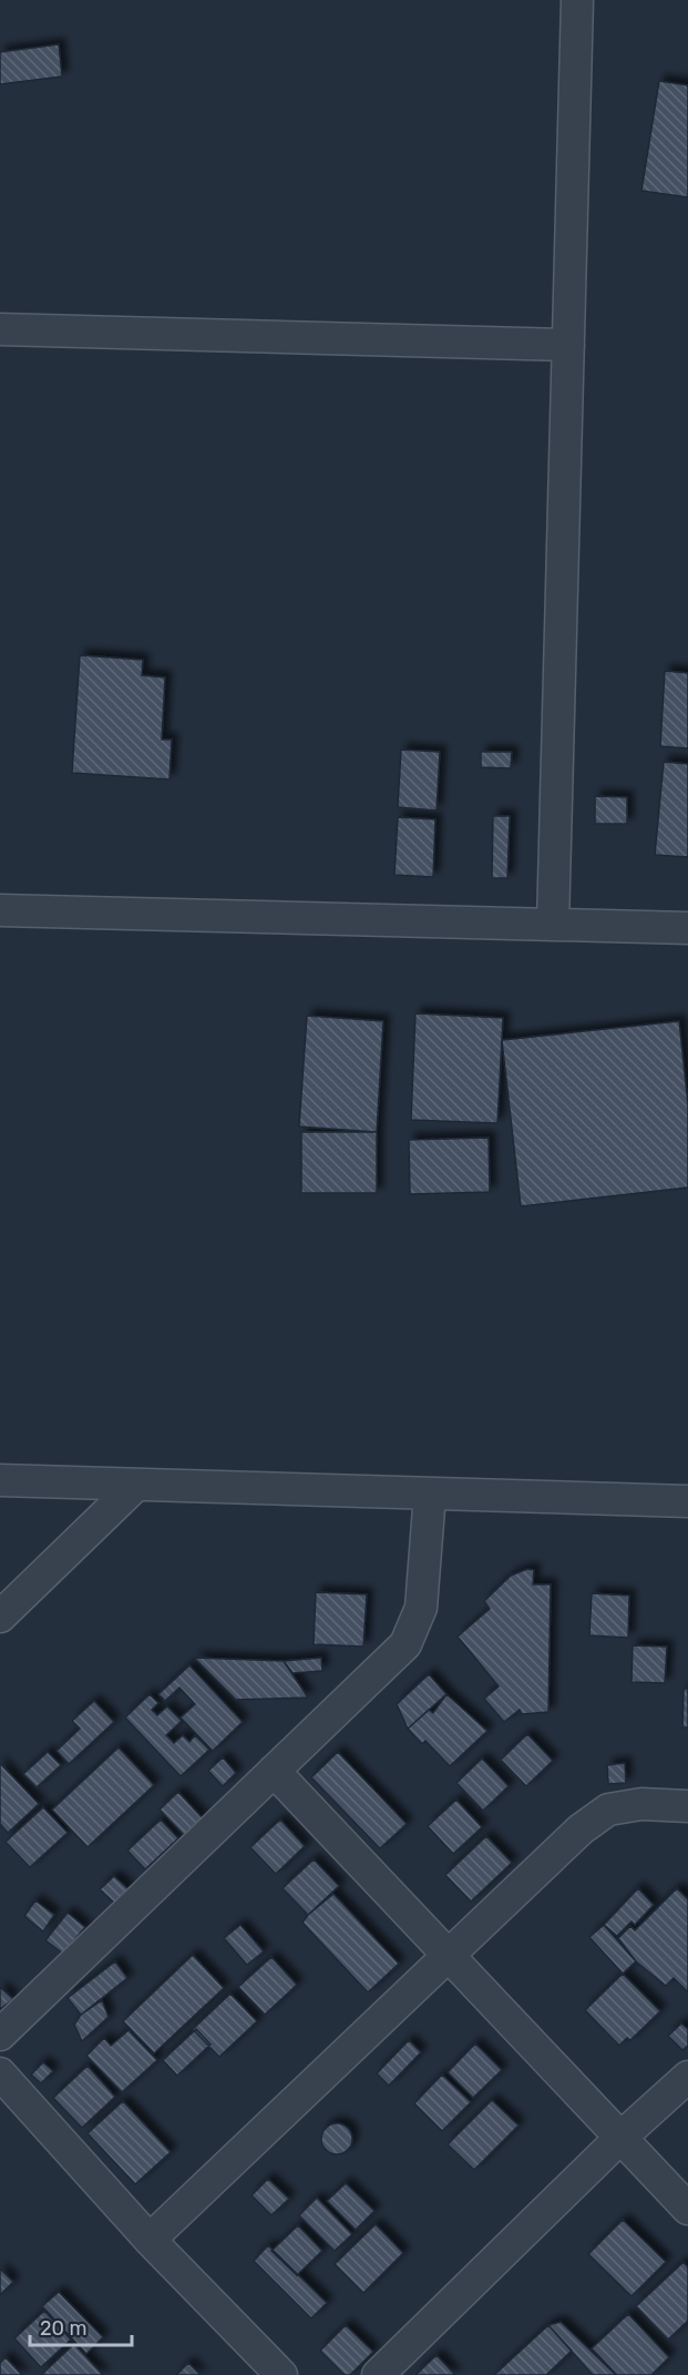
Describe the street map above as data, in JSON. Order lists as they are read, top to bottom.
{
  "scale_bar": "20 m"
}
